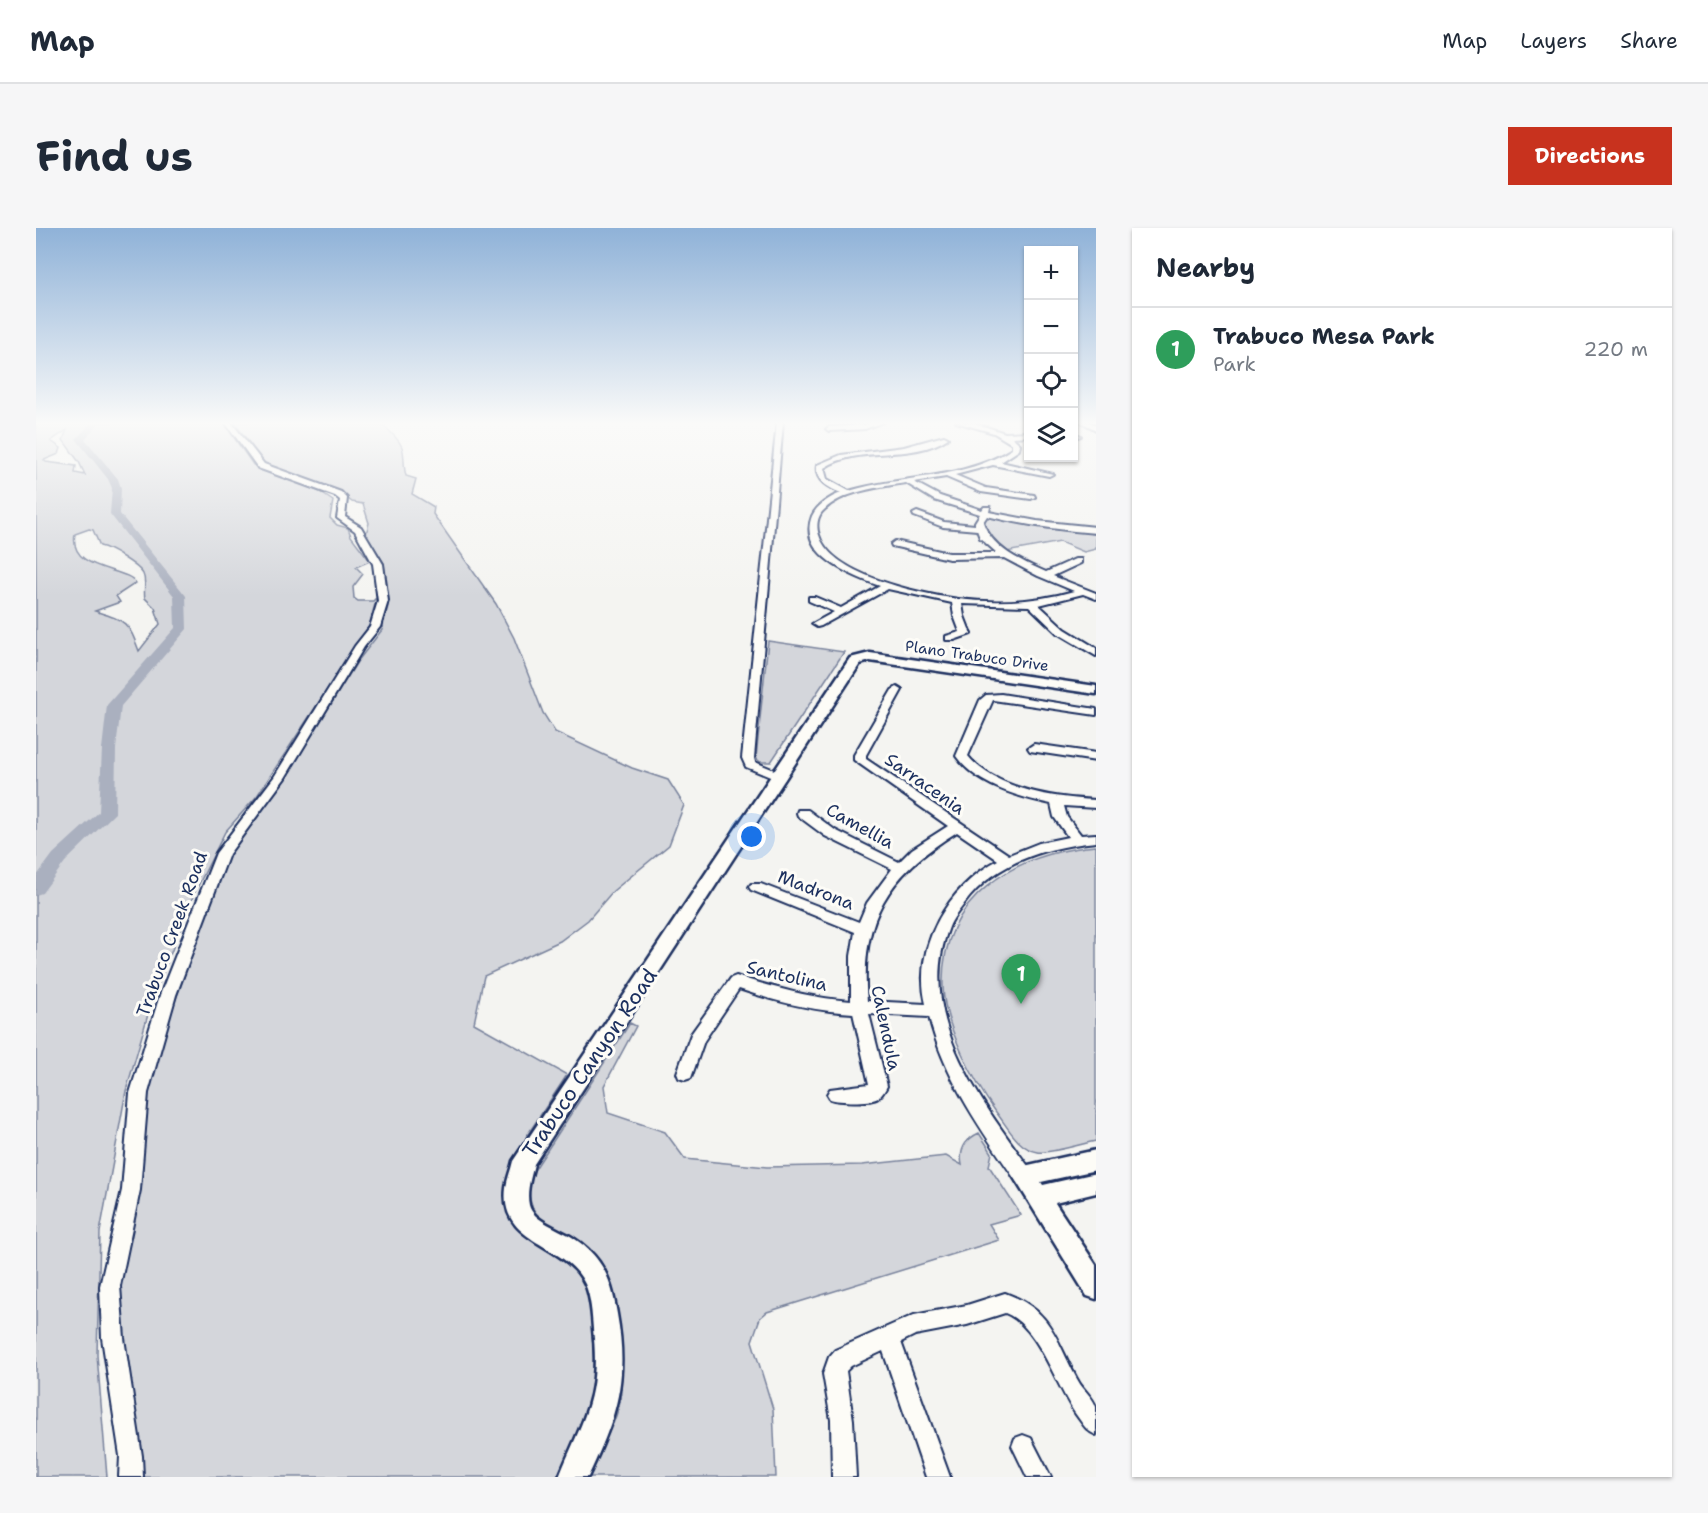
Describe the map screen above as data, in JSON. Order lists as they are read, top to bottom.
{
  "streets": {
    "main road": ["Plano Trabuco Drive", "Trabuco Canyon Road"],
    "street": [
      "Sarracenia",
      "Camellia",
      "Madrona",
      "Trabuco Creek Road",
      "Santolina",
      "Calendula"
    ]
  },
  "crossings": [
    ["Plano Trabuco Drive", "Trabuco Canyon Road"],
    ["Sarracenia", "Calendula"],
    ["Camellia", "Calendula"],
    ["Madrona", "Calendula"],
    ["Santolina", "Calendula"]
  ],
  "page": {
    "header": "Map",
    "nav": ["Map", "Layers", "Share"],
    "buttons": "Directions",
    "title": "Find us",
    "heading": "Nearby",
    "map_buttons": ["+", "−"],
    "list": [
      {
        "mark": "1",
        "name": "Trabuco Mesa Park",
        "note": "Park",
        "value": "220 m"
      }
    ],
    "pins": "1"
  }
}
